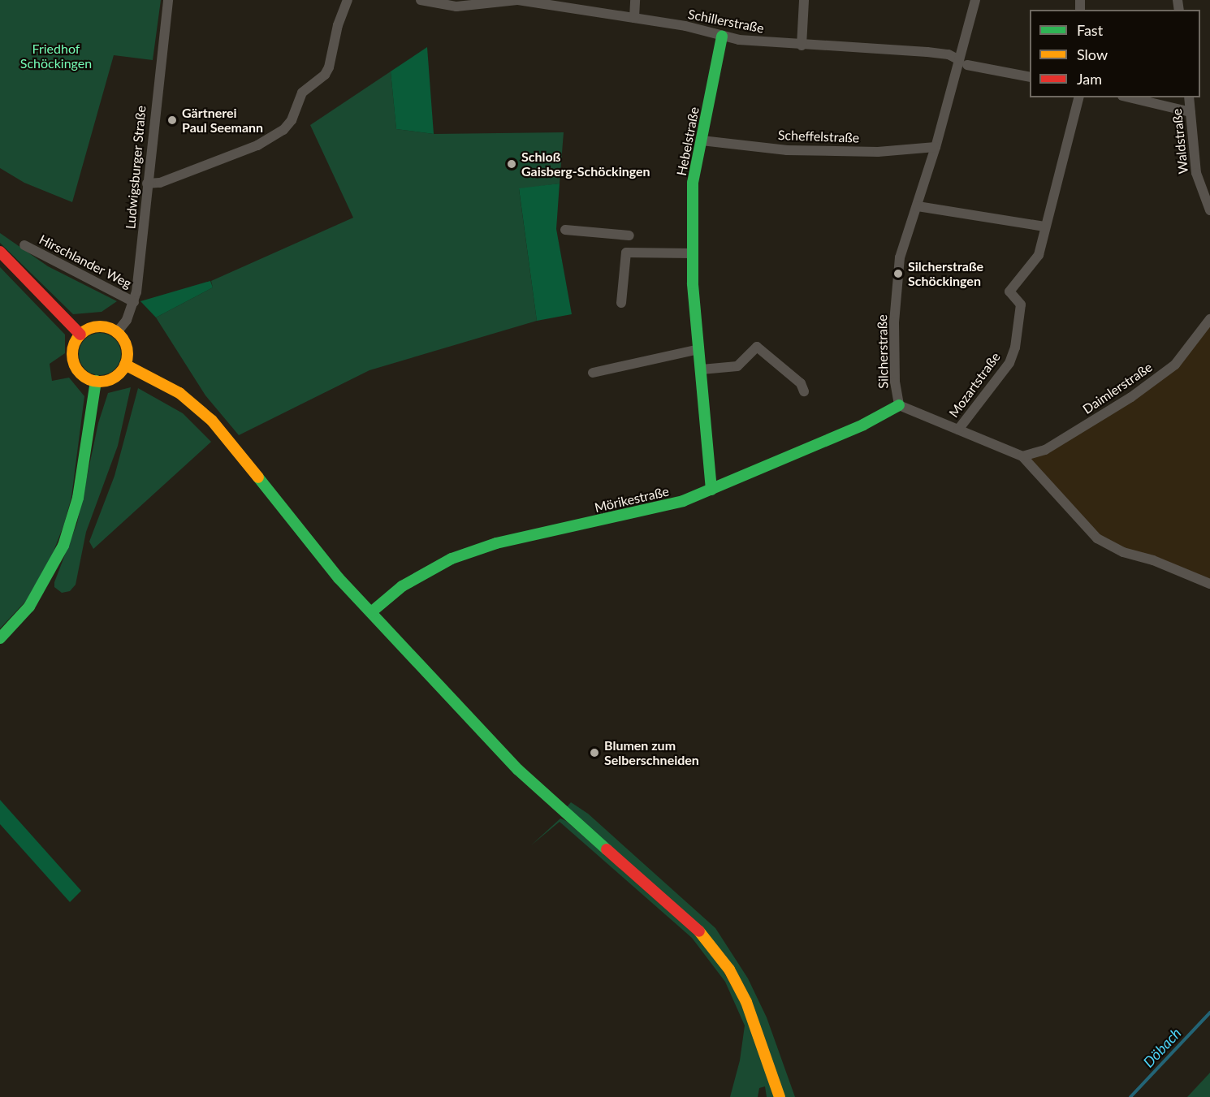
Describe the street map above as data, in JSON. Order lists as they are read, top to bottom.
{
  "streets": {
    "street": [
      "Schillerstraße",
      "Scheffelstraße",
      "Hebelstraße",
      "Waldstraße",
      "Ludwigsburger Straße",
      "Hirschlander Weg",
      "Silcherstraße",
      "Mozartstraße",
      "Daimlerstraße",
      "Mörikestraße"
    ]
  },
  "crossings": [
    ["Schillerstraße", "Hebelstraße"],
    ["Schillerstraße", "Silcherstraße"],
    ["Scheffelstraße", "Hebelstraße"],
    ["Scheffelstraße", "Silcherstraße"],
    ["Hebelstraße", "Mörikestraße"],
    ["Ludwigsburger Straße", "Hirschlander Weg"],
    ["Silcherstraße", "Mozartstraße"],
    ["Silcherstraße", "Daimlerstraße"],
    ["Silcherstraße", "Mörikestraße"]
  ],
  "water": ["Döbach"],
  "parks": ["Friedhof Schöckingen"],
  "places": [
    "Gärtnerei Paul Seemann",
    "Schloß Gaisberg-Schöckingen",
    "Silcherstraße Schöckingen",
    "Blumen zum Selberschneiden"
  ],
  "legend": ["Fast", "Slow", "Jam"]
}
